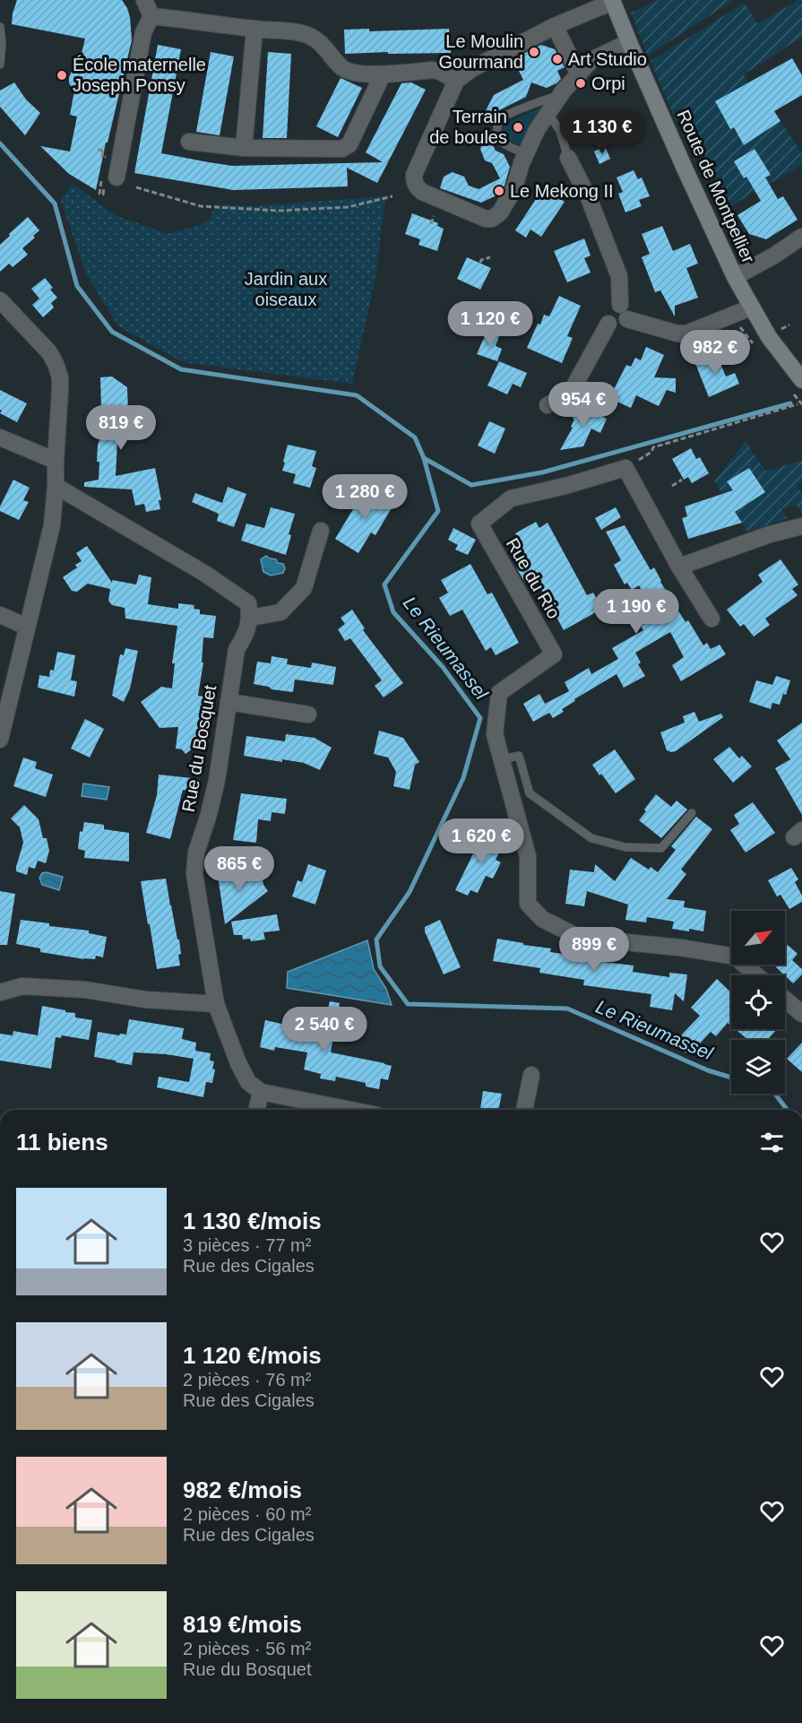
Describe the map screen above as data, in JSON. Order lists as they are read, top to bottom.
{
  "streets": {
    "street": ["Route de Montpellier", "Rue du Rio", "Rue du Bosquet"]
  },
  "water": ["Le Rieumassel"],
  "parks": ["Jardin aux oiseaux"],
  "places": [
    "Le Moulin Gourmand",
    "Art Studio",
    "École maternelle Joseph Ponsy",
    "Orpi",
    "Terrain de boules",
    "Le Mekong II"
  ],
  "north": "top right",
  "page": {
    "price": [
      "1 130 €",
      "1 120 €",
      "982 €",
      "954 €",
      "819 €",
      "1 280 €",
      "1 190 €",
      "1 620 €",
      "865 €",
      "899 €",
      "2 540 €"
    ],
    "heading": "11 biens",
    "list": [
      {
        "name": "1 130 €/mois",
        "note": "3 pièces · 77 m² · Rue des Cigales"
      },
      {
        "name": "1 120 €/mois",
        "note": "2 pièces · 76 m² · Rue des Cigales"
      },
      {
        "name": "982 €/mois",
        "note": "2 pièces · 60 m² · Rue des Cigales"
      },
      {
        "name": "819 €/mois",
        "note": "2 pièces · 56 m² · Rue du Bosquet"
      }
    ]
  }
}
